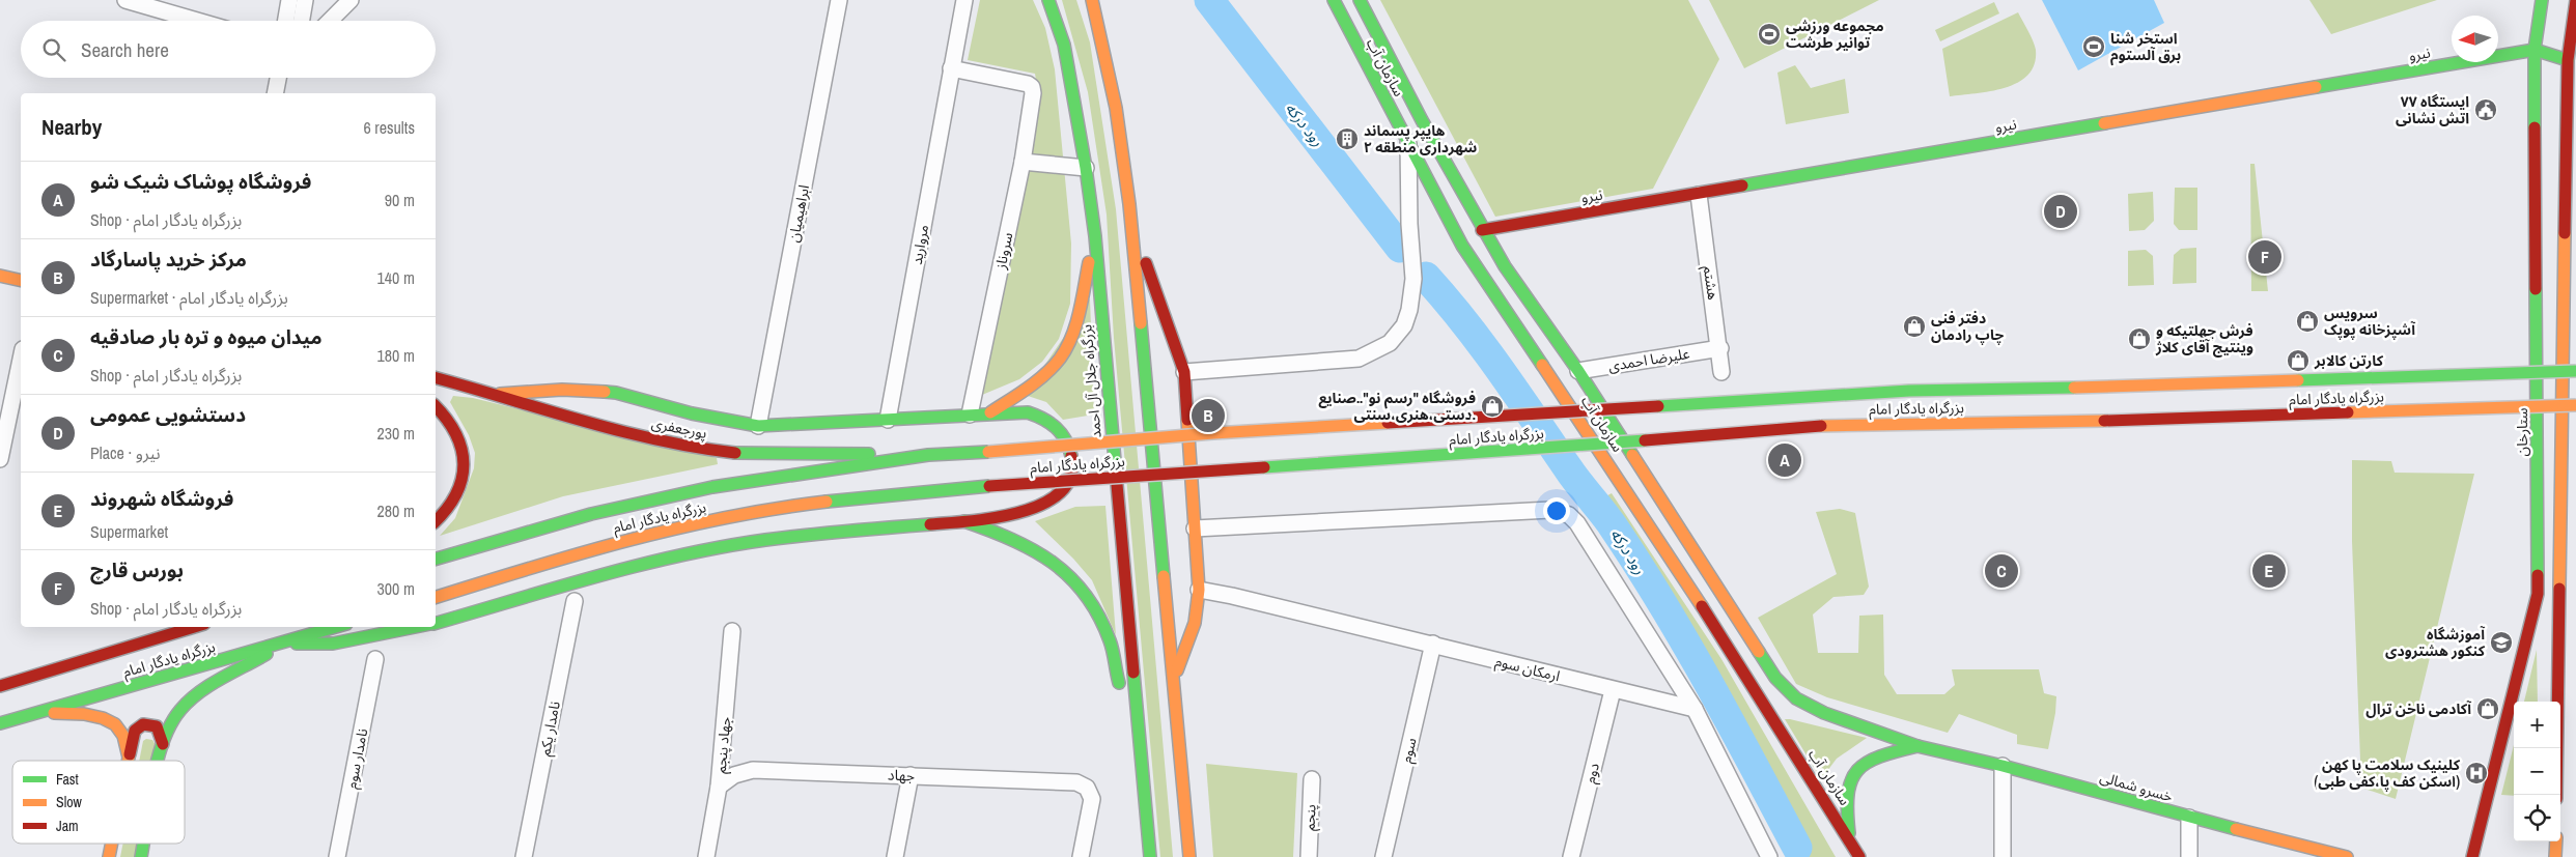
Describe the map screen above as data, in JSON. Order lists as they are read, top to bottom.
{
  "streets": {
    "main road": [
      "نیرو",
      "سازمان آب",
      "بزرگراه جلال آل احمد",
      "بزرگراه یادگار امام",
      "پورجعفری",
      "ستارخان",
      "خسرو شمالی"
    ],
    "street": [
      "ابراهیمیان",
      "مروارید",
      "سروناز",
      "هشتم",
      "علیرضا احمدی",
      "ارمکان سوم",
      "نامدار یکم",
      "جهاد پنجم",
      "سوم",
      "نامدار سوم",
      "دوم",
      "جهاد",
      "پنجم"
    ]
  },
  "crossings": [
    ["نیرو", "سازمان آب"],
    ["نیرو", "هشتم"],
    ["نیرو", "ستارخان"],
    ["سازمان آب", "علیرضا احمدی"],
    ["سازمان آب", "خسرو شمالی"],
    ["مروارید", "سروناز"],
    ["هشتم", "علیرضا احمدی"],
    ["بزرگراه یادگار امام", "پورجعفری"],
    ["ارمکان سوم", "سوم"],
    ["ارمکان سوم", "دوم"],
    ["جهاد پنجم", "جهاد"]
  ],
  "water": ["رود درکه"],
  "places": {
    "sports": ["مجموعه ورزشی توانیر طرشت", "استخر شنا برق آلستوم"],
    "public building": ["ایستگاه ۷۷ اتش نشانی"],
    "building": ["هایپر پسماند شهرداری منطقه ۲"],
    "shop": [
      "سرویس آشپزخانه پوپک",
      "دفتر فنی چاپ رادمان",
      "فرش چهلتیکه و وینتیج آقای کلاژ",
      "کارتن کالابر",
      "فروشگاه \"رسم نو\"..صنایع دستی،هنری،سنتی.",
      "آکادمی ناخن ترال"
    ],
    "school or university": ["آموزشگاه کنکور هشترودی"],
    "hospital": ["کلینیک سلامت پا کهن (اسکن کف پا،کفی طبی)"]
  },
  "legend": ["Fast", "Slow", "Jam"],
  "north": "left",
  "page": {
    "search": "Search here",
    "heading": ["Nearby", "6 results"],
    "list": [
      {
        "mark": "A",
        "name": "فروشگاه پوشاک شیک شو",
        "note": "Shop · بزرگراه یادگار امام",
        "value": "90 m"
      },
      {
        "mark": "B",
        "name": "مرکز خرید پاسارگاد",
        "note": "Supermarket · بزرگراه یادگار امام",
        "value": "140 m"
      },
      {
        "mark": "C",
        "name": "میدان میوه و تره بار صادقیه",
        "note": "Shop · بزرگراه یادگار امام",
        "value": "180 m"
      },
      {
        "mark": "D",
        "name": "دستشویی عمومی",
        "note": "Place · نیرو",
        "value": "230 m"
      },
      {
        "mark": "E",
        "name": "فروشگاه شهروند",
        "note": "Supermarket",
        "value": "280 m"
      },
      {
        "mark": "F",
        "name": "بورس قارچ",
        "note": "Shop · بزرگراه یادگار امام",
        "value": "300 m"
      }
    ],
    "pins": [
      "D",
      "F",
      "B",
      "A",
      "C",
      "E"
    ],
    "map_buttons": ["+", "−"]
  }
}
